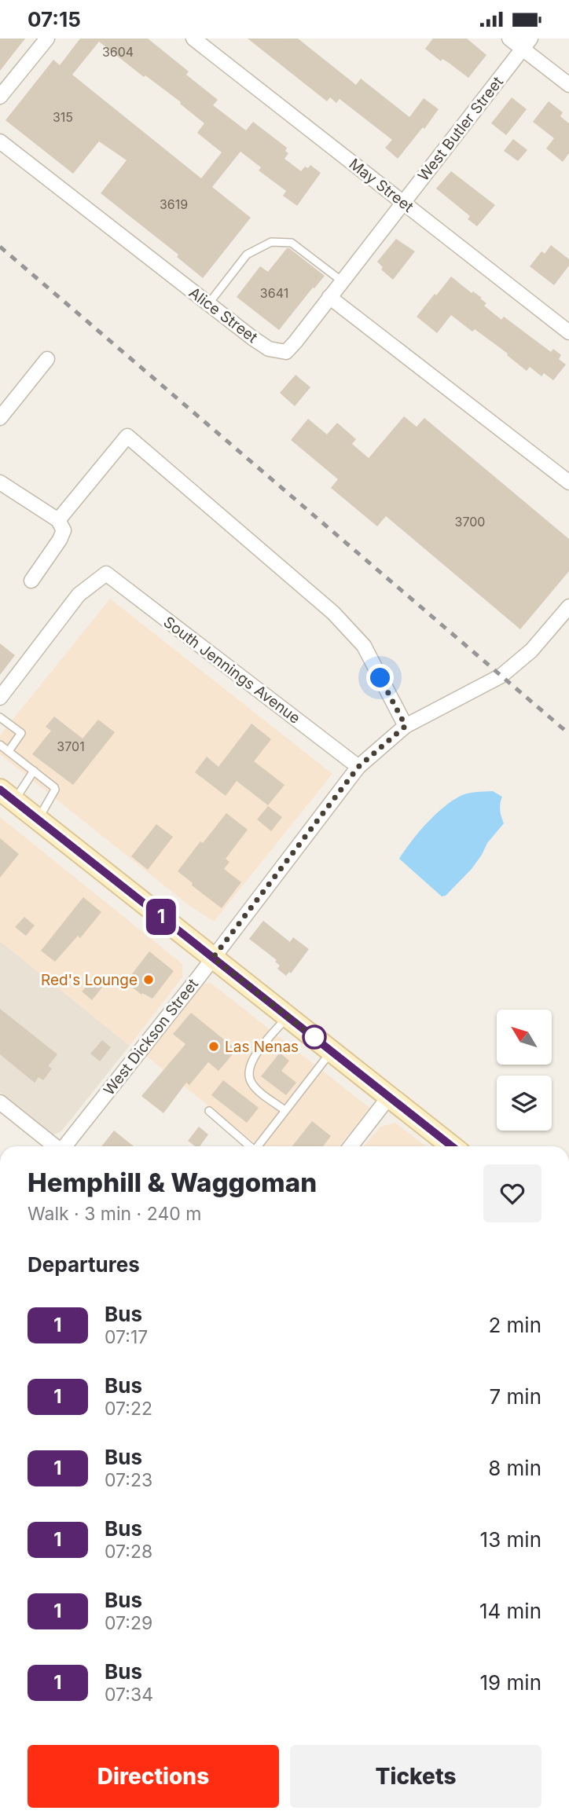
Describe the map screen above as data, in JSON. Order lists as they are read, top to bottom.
{
  "streets": {
    "street": [
      "West Butler Street",
      "May Street",
      "Alice Street",
      "South Jennings Avenue",
      "West Dickson Street"
    ]
  },
  "crossings": [
    ["West Butler Street", "May Street"],
    ["West Butler Street", "Alice Street"],
    ["South Jennings Avenue", "West Dickson Street"]
  ],
  "places": ["Red's Lounge", "Las Nenas"],
  "lines": ["bus line 1"],
  "house_numbers": [
    "3604",
    "315",
    "3619",
    "3641",
    "3700",
    "3701"
  ],
  "north": "top left",
  "page": {
    "status": "07:15",
    "on_map": "1",
    "heading": [
      ["Hemphill & Waggoman", "Walk · 3 min · 240 m"],
      "Departures"
    ],
    "list": [
      {
        "mark": "1",
        "name": "Bus",
        "note": "07:17",
        "value": "2 min"
      },
      {
        "mark": "1",
        "name": "Bus",
        "note": "07:22",
        "value": "7 min"
      },
      {
        "mark": "1",
        "name": "Bus",
        "note": "07:23",
        "value": "8 min"
      },
      {
        "mark": "1",
        "name": "Bus",
        "note": "07:28",
        "value": "13 min"
      },
      {
        "mark": "1",
        "name": "Bus",
        "note": "07:29",
        "value": "14 min"
      },
      {
        "mark": "1",
        "name": "Bus",
        "note": "07:34",
        "value": "19 min"
      }
    ],
    "buttons": ["Directions", "Tickets"]
  }
}
